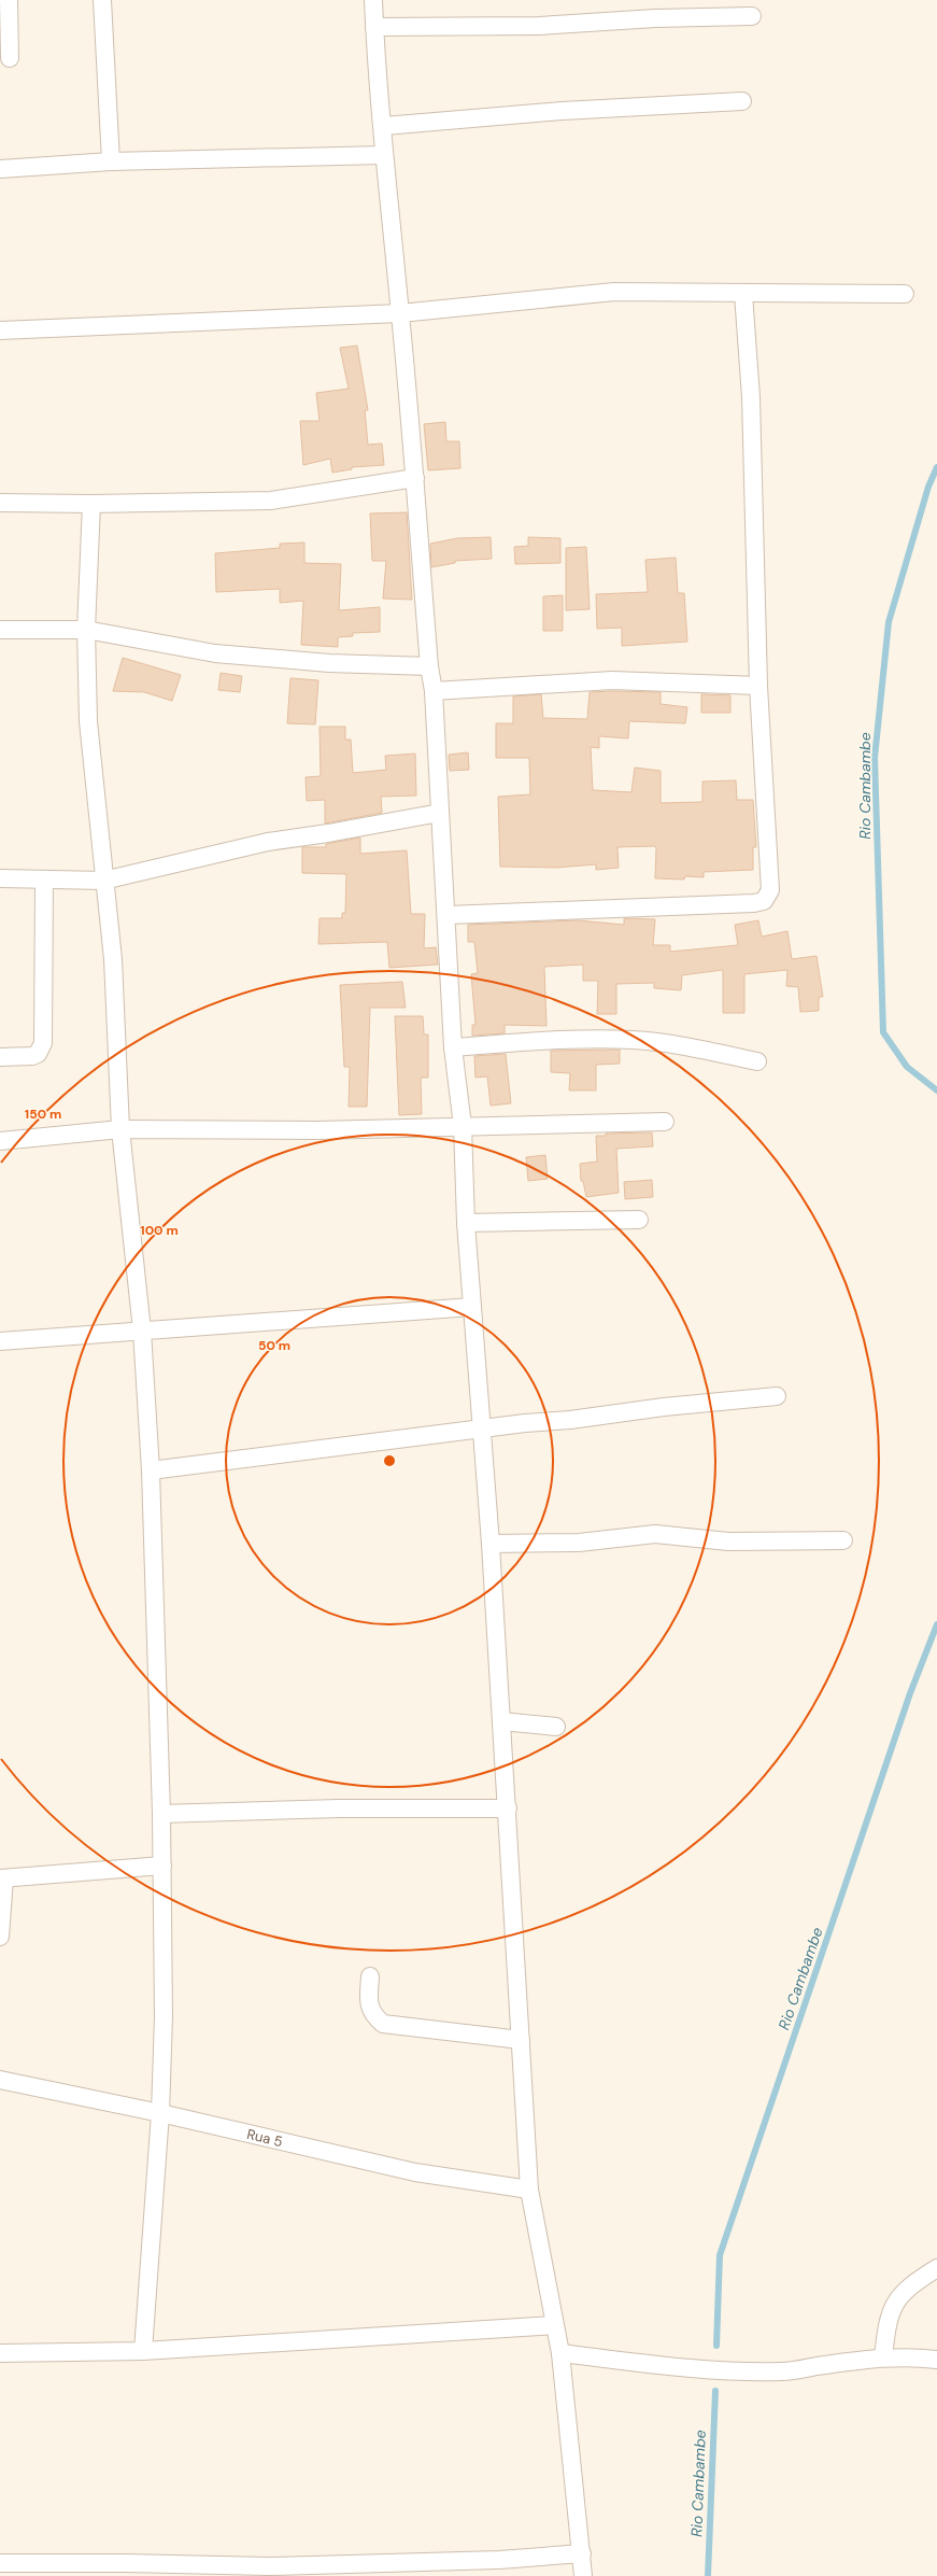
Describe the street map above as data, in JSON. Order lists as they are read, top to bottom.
{
  "streets": {
    "street": ["Rua 5"]
  },
  "water": ["Rio Cambambe"],
  "rings": ["150 m", "100 m", "50 m"]
}
